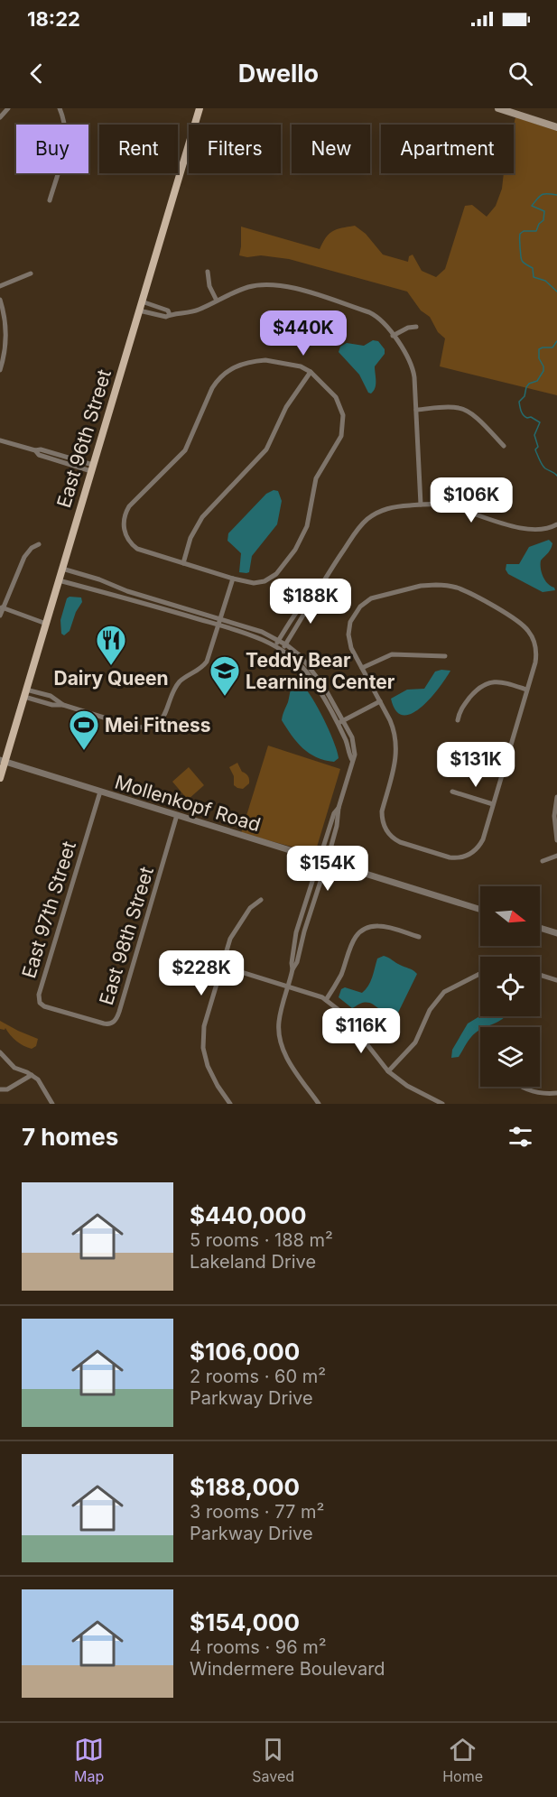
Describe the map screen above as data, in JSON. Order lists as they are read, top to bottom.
{
  "streets": {
    "main road": ["East 96th Street"],
    "street": ["Mollenkopf Road", "East 97th Street", "East 98th Street"]
  },
  "crossings": [
    ["East 96th Street", "Mollenkopf Road"],
    ["Mollenkopf Road", "East 97th Street"],
    ["Mollenkopf Road", "East 98th Street"],
    ["East 97th Street", "East 98th Street"]
  ],
  "places": {
    "restaurant": ["Dairy Queen"],
    "school or university": ["Teddy Bear Learning Center"],
    "sports": ["Mei Fitness"]
  },
  "north": "right",
  "page": {
    "status": "18:22",
    "header": "Dwello",
    "chip": [
      "Buy",
      "Rent",
      "Filters",
      "New",
      "Apartment"
    ],
    "price": [
      "$440K",
      "$106K",
      "$188K",
      "$131K",
      "$154K",
      "$228K",
      "$116K"
    ],
    "heading": "7 homes",
    "list": [
      {
        "name": "$440,000",
        "note": "5 rooms · 188 m² · Lakeland Drive"
      },
      {
        "name": "$106,000",
        "note": "2 rooms · 60 m² · Parkway Drive"
      },
      {
        "name": "$188,000",
        "note": "3 rooms · 77 m² · Parkway Drive"
      },
      {
        "name": "$154,000",
        "note": "4 rooms · 96 m² · Windermere Boulevard"
      }
    ],
    "tabs": ["Map", "Saved", "Home"]
  }
}
